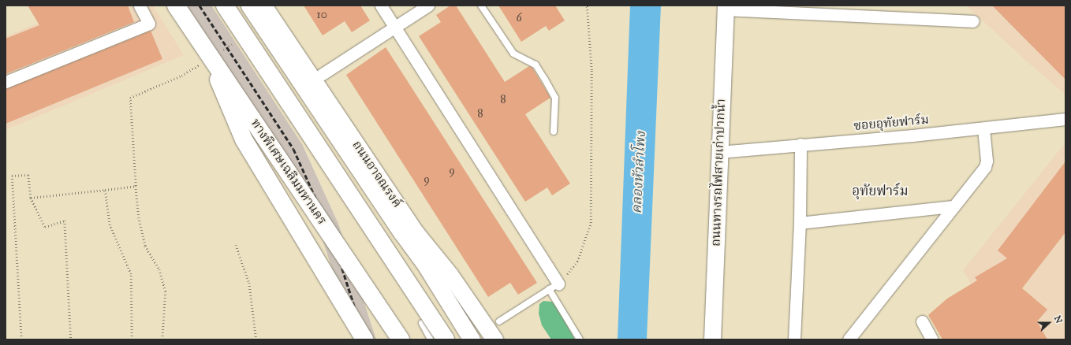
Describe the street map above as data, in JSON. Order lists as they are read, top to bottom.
{
  "streets": {
    "highway": ["ทางพิเศษเฉลิมมหานคร"],
    "main road": ["ถนนทางรถไฟสายเก่าปากน้ำ", "ถนนอาจณรงค์"],
    "street": ["ซอยอุทัยฟาร์ม"]
  },
  "crossings": [
    ["ซอยอุทัยฟาร์ม", "ถนนทางรถไฟสายเก่าปากน้ำ"]
  ],
  "districts": ["อุทัยฟาร์ม"],
  "water": ["คลองหัวลำโพง"],
  "house_numbers": [
    "10",
    "6",
    "8",
    "8",
    "9",
    "9"
  ],
  "north": "right"
}
